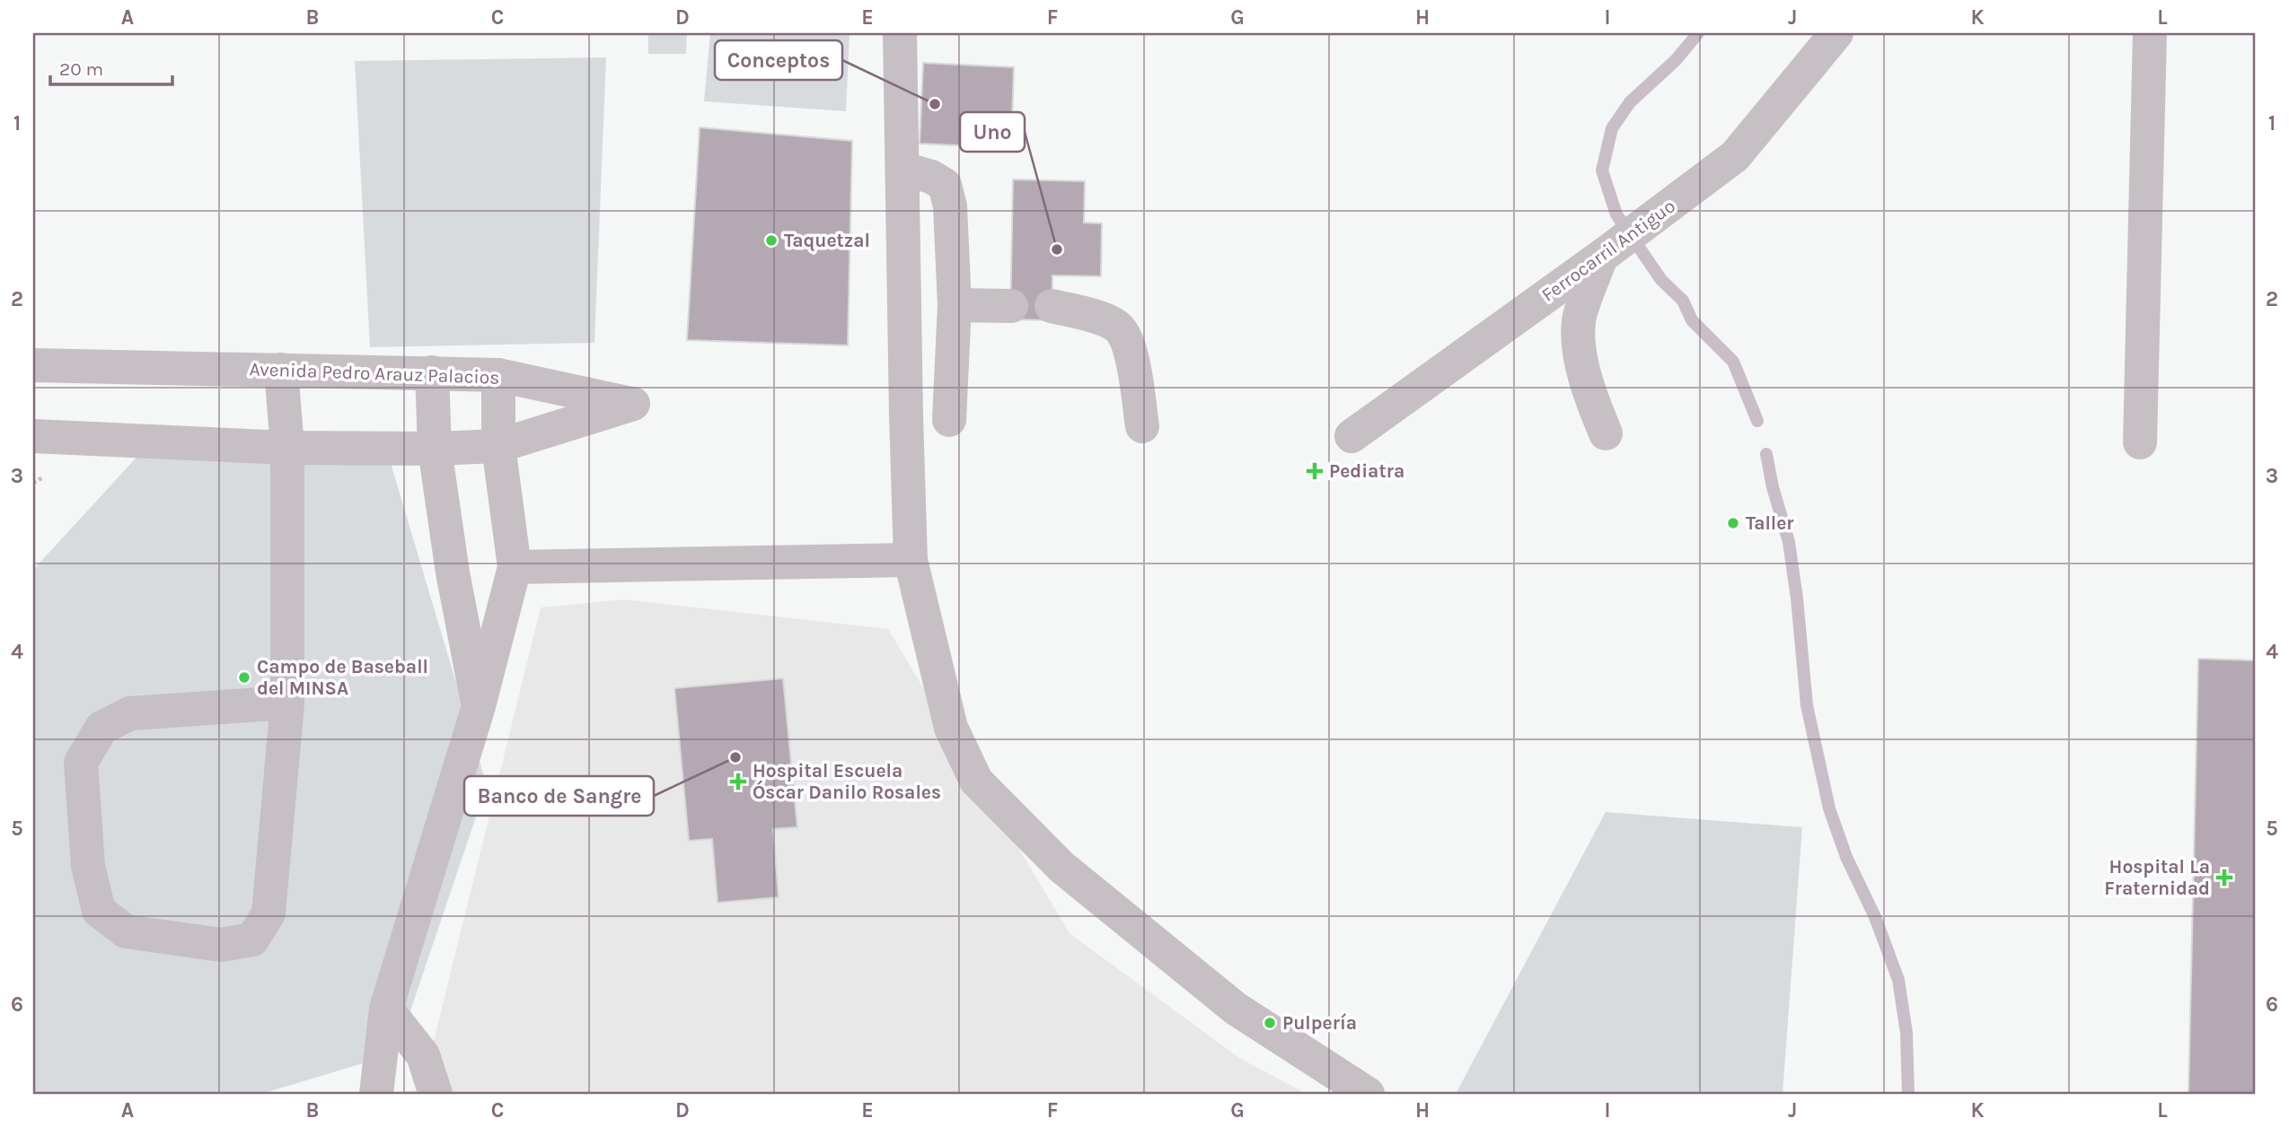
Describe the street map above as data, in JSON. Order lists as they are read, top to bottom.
{
  "streets": {
    "street": ["Ferrocarril Antiguo", "Avenida Pedro Arauz Palacios"]
  },
  "places": {
    "other": [
      "Conceptos",
      "Taquetzal",
      "Uno",
      "Taller",
      "Campo de Baseball del MINSA",
      "Banco de Sangre",
      "Pulpería"
    ],
    "health": ["Pediatra", "Hospital Escuela Óscar Danilo Rosales", "Hospital La Fraternidad"]
  },
  "scale_bar": "20 m",
  "grid": {
    "columns": [
      "A",
      "B",
      "C",
      "D",
      "E",
      "F",
      "G",
      "H",
      "I",
      "J",
      "K",
      "L"
    ],
    "rows": [
      "1",
      "2",
      "3",
      "4",
      "5",
      "6"
    ]
  }
}
